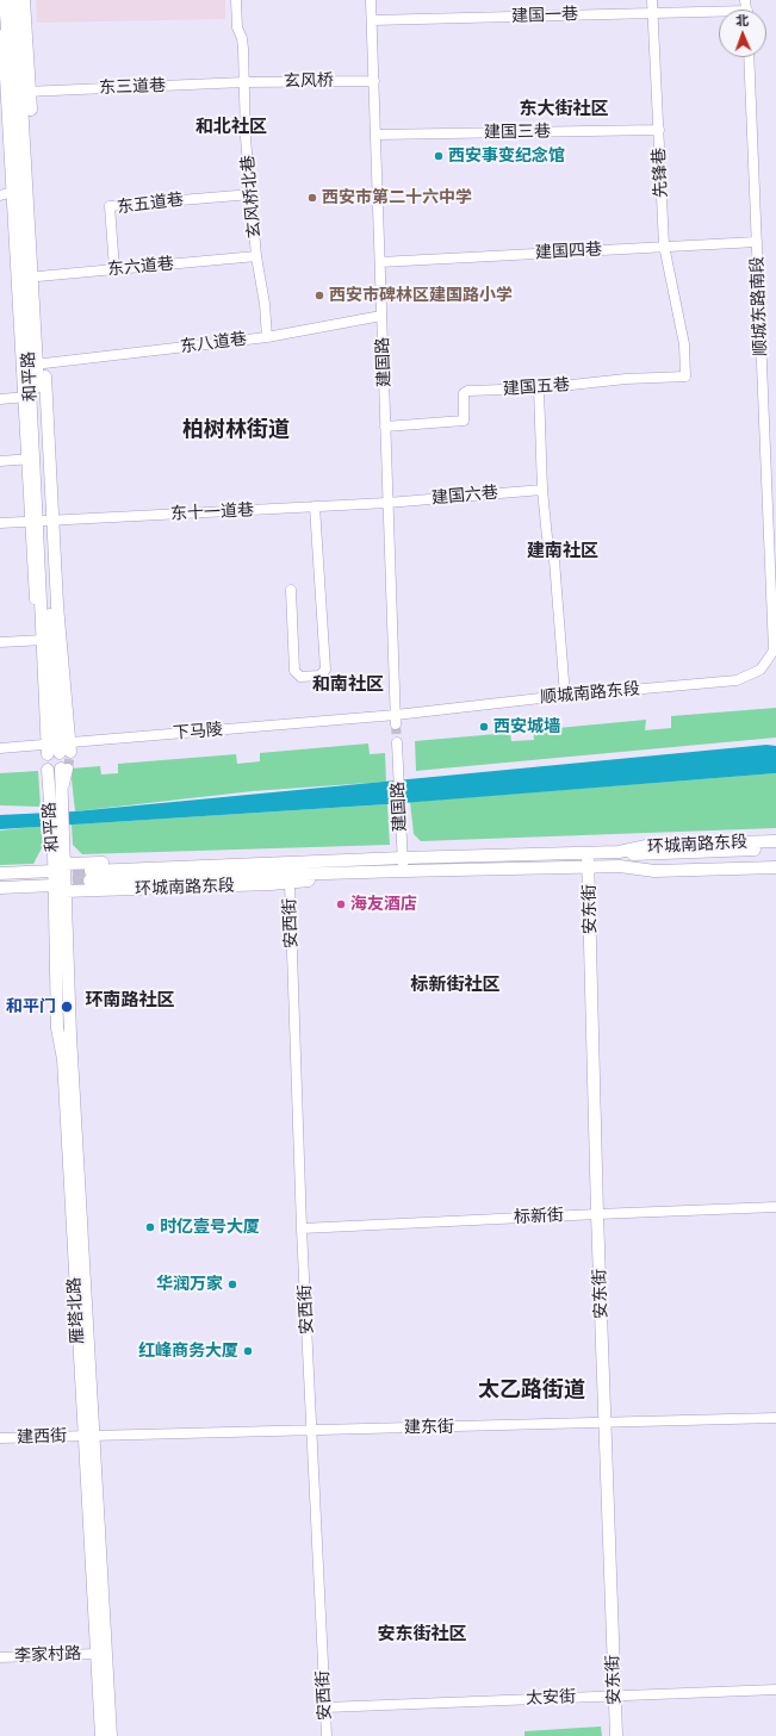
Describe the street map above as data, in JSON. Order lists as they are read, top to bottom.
{
  "streets": {
    "main road": [
      "和平路",
      "环城南路东段",
      "安东街",
      "雁塔北路"
    ],
    "street": [
      "建国一巷",
      "玄风桥",
      "东三道巷",
      "建国三巷",
      "先锋巷",
      "玄风桥北巷",
      "东五道巷",
      "建国四巷",
      "东六道巷",
      "顺城东路南段",
      "东八道巷",
      "建国路",
      "建国五巷",
      "建国六巷",
      "东十一道巷",
      "顺城南路东段",
      "下马陵",
      "安西街",
      "标新街",
      "建东街",
      "建西街",
      "李家村路",
      "太安街"
    ]
  },
  "crossings": [
    ["建国一巷", "先锋巷"],
    ["建国一巷", "建国路"],
    ["玄风桥", "东三道巷"],
    ["玄风桥", "玄风桥北巷"],
    ["玄风桥", "建国路"],
    ["东三道巷", "玄风桥北巷"],
    ["东三道巷", "和平路"],
    ["建国三巷", "先锋巷"],
    ["建国三巷", "建国路"],
    ["先锋巷", "建国四巷"],
    ["先锋巷", "建国五巷"],
    ["玄风桥北巷", "东五道巷"],
    ["玄风桥北巷", "东六道巷"],
    ["玄风桥北巷", "东八道巷"],
    ["东五道巷", "东六道巷"],
    ["建国四巷", "顺城东路南段"],
    ["建国四巷", "建国路"],
    ["东六道巷", "和平路"],
    ["顺城东路南段", "顺城南路东段"],
    ["东八道巷", "建国路"],
    ["建国路", "建国五巷"],
    ["建国路", "建国六巷"],
    ["建国路", "东十一道巷"],
    ["建国路", "顺城南路东段"],
    ["建国路", "下马陵"],
    ["建国路", "环城南路东段"],
    ["和平路", "东十一道巷"],
    ["和平路", "下马陵"],
    ["和平路", "环城南路东段"],
    ["和平路", "雁塔北路"],
    ["建国六巷", "东十一道巷"],
    ["顺城南路东段", "下马陵"],
    ["环城南路东段", "安东街"],
    ["环城南路东段", "安西街"],
    ["环城南路东段", "雁塔北路"],
    ["安东街", "标新街"],
    ["安东街", "建东街"],
    ["安东街", "太安街"],
    ["安西街", "标新街"],
    ["安西街", "建东街"],
    ["安西街", "太安街"],
    ["雁塔北路", "建东街"],
    ["雁塔北路", "建西街"],
    ["雁塔北路", "李家村路"],
    ["建东街", "建西街"]
  ],
  "districts": [
    "东大街社区",
    "和北社区",
    "柏树林街道",
    "建南社区",
    "和南社区",
    "标新街社区",
    "环南路社区",
    "太乙路街道",
    "安东街社区"
  ],
  "places": [
    "西安事变纪念馆",
    "西安市第二十六中学",
    "西安市碑林区建国路小学",
    "西安城墙",
    "海友酒店",
    "和平门",
    "时亿壹号大厦",
    "华润万家",
    "红峰商务大厦"
  ],
  "north": "top"
}
